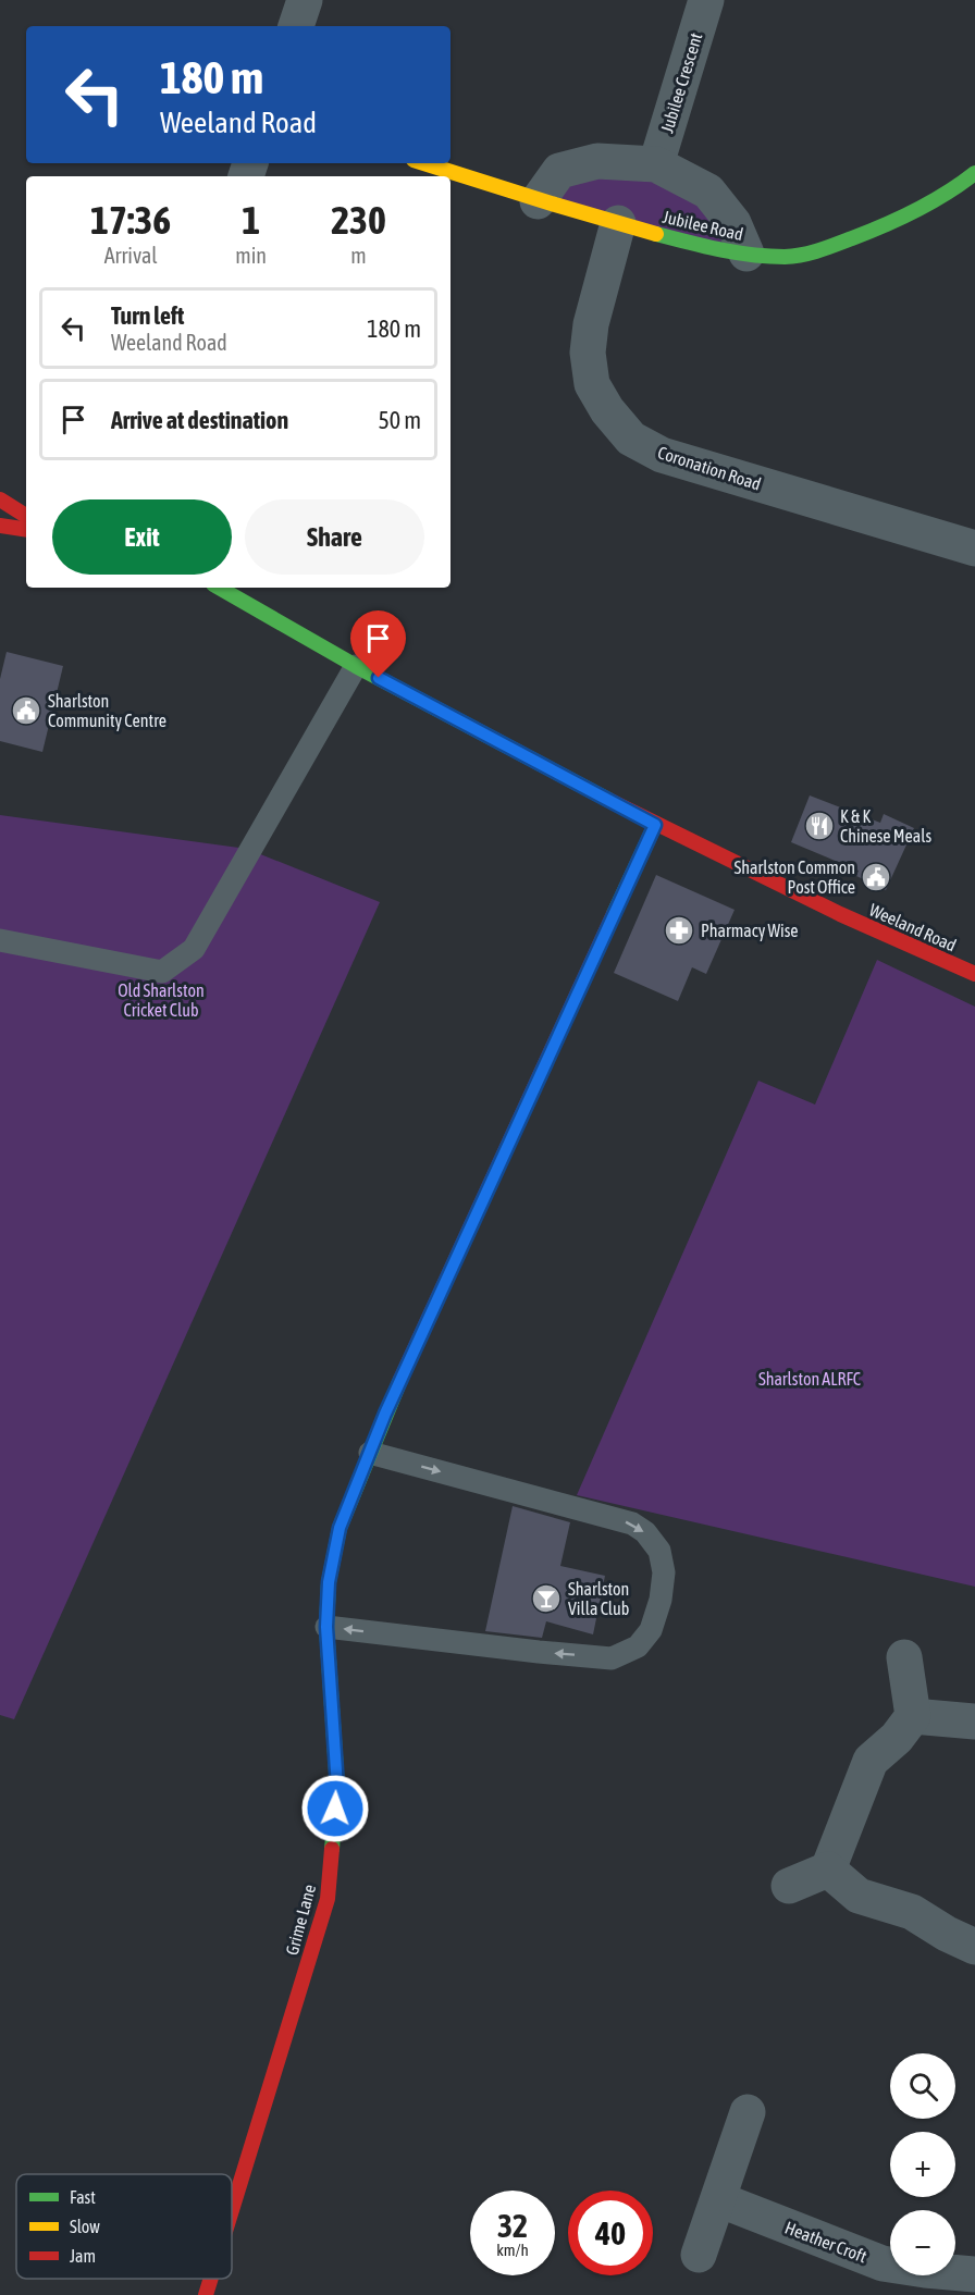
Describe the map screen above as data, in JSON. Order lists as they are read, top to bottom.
{
  "streets": {
    "street": [
      "Jubilee Crescent",
      "Jubilee Road",
      "Coronation Road",
      "Weeland Road",
      "Grime Lane",
      "Heather Croft"
    ]
  },
  "crossings": [
    ["Jubilee Road", "Coronation Road"],
    ["Weeland Road", "Grime Lane"]
  ],
  "parks": ["Old Sharlston Cricket Club", "Sharlston ALRFC"],
  "places": {
    "public building": ["Sharlston Community Centre", "Sharlston Common Post Office"],
    "restaurant": ["K & K Chinese Meals"],
    "pharmacy": ["Pharmacy Wise"],
    "bar": ["Sharlston Villa Club"]
  },
  "legend": ["Fast", "Slow", "Jam"],
  "page": {
    "turn": ["180 m", "Weeland Road"],
    "eta": [
      "17:36",
      "Arrival",
      "1",
      "min",
      "230",
      "m"
    ],
    "list": [
      {
        "name": "Turn left",
        "note": "Weeland Road",
        "value": "180 m"
      },
      {
        "name": "Arrive at destination",
        "value": "50 m"
      }
    ],
    "buttons": ["Exit", "Share"],
    "map_buttons": ["+", "−"],
    "speed": "32 km/h",
    "limit": "40"
  }
}
